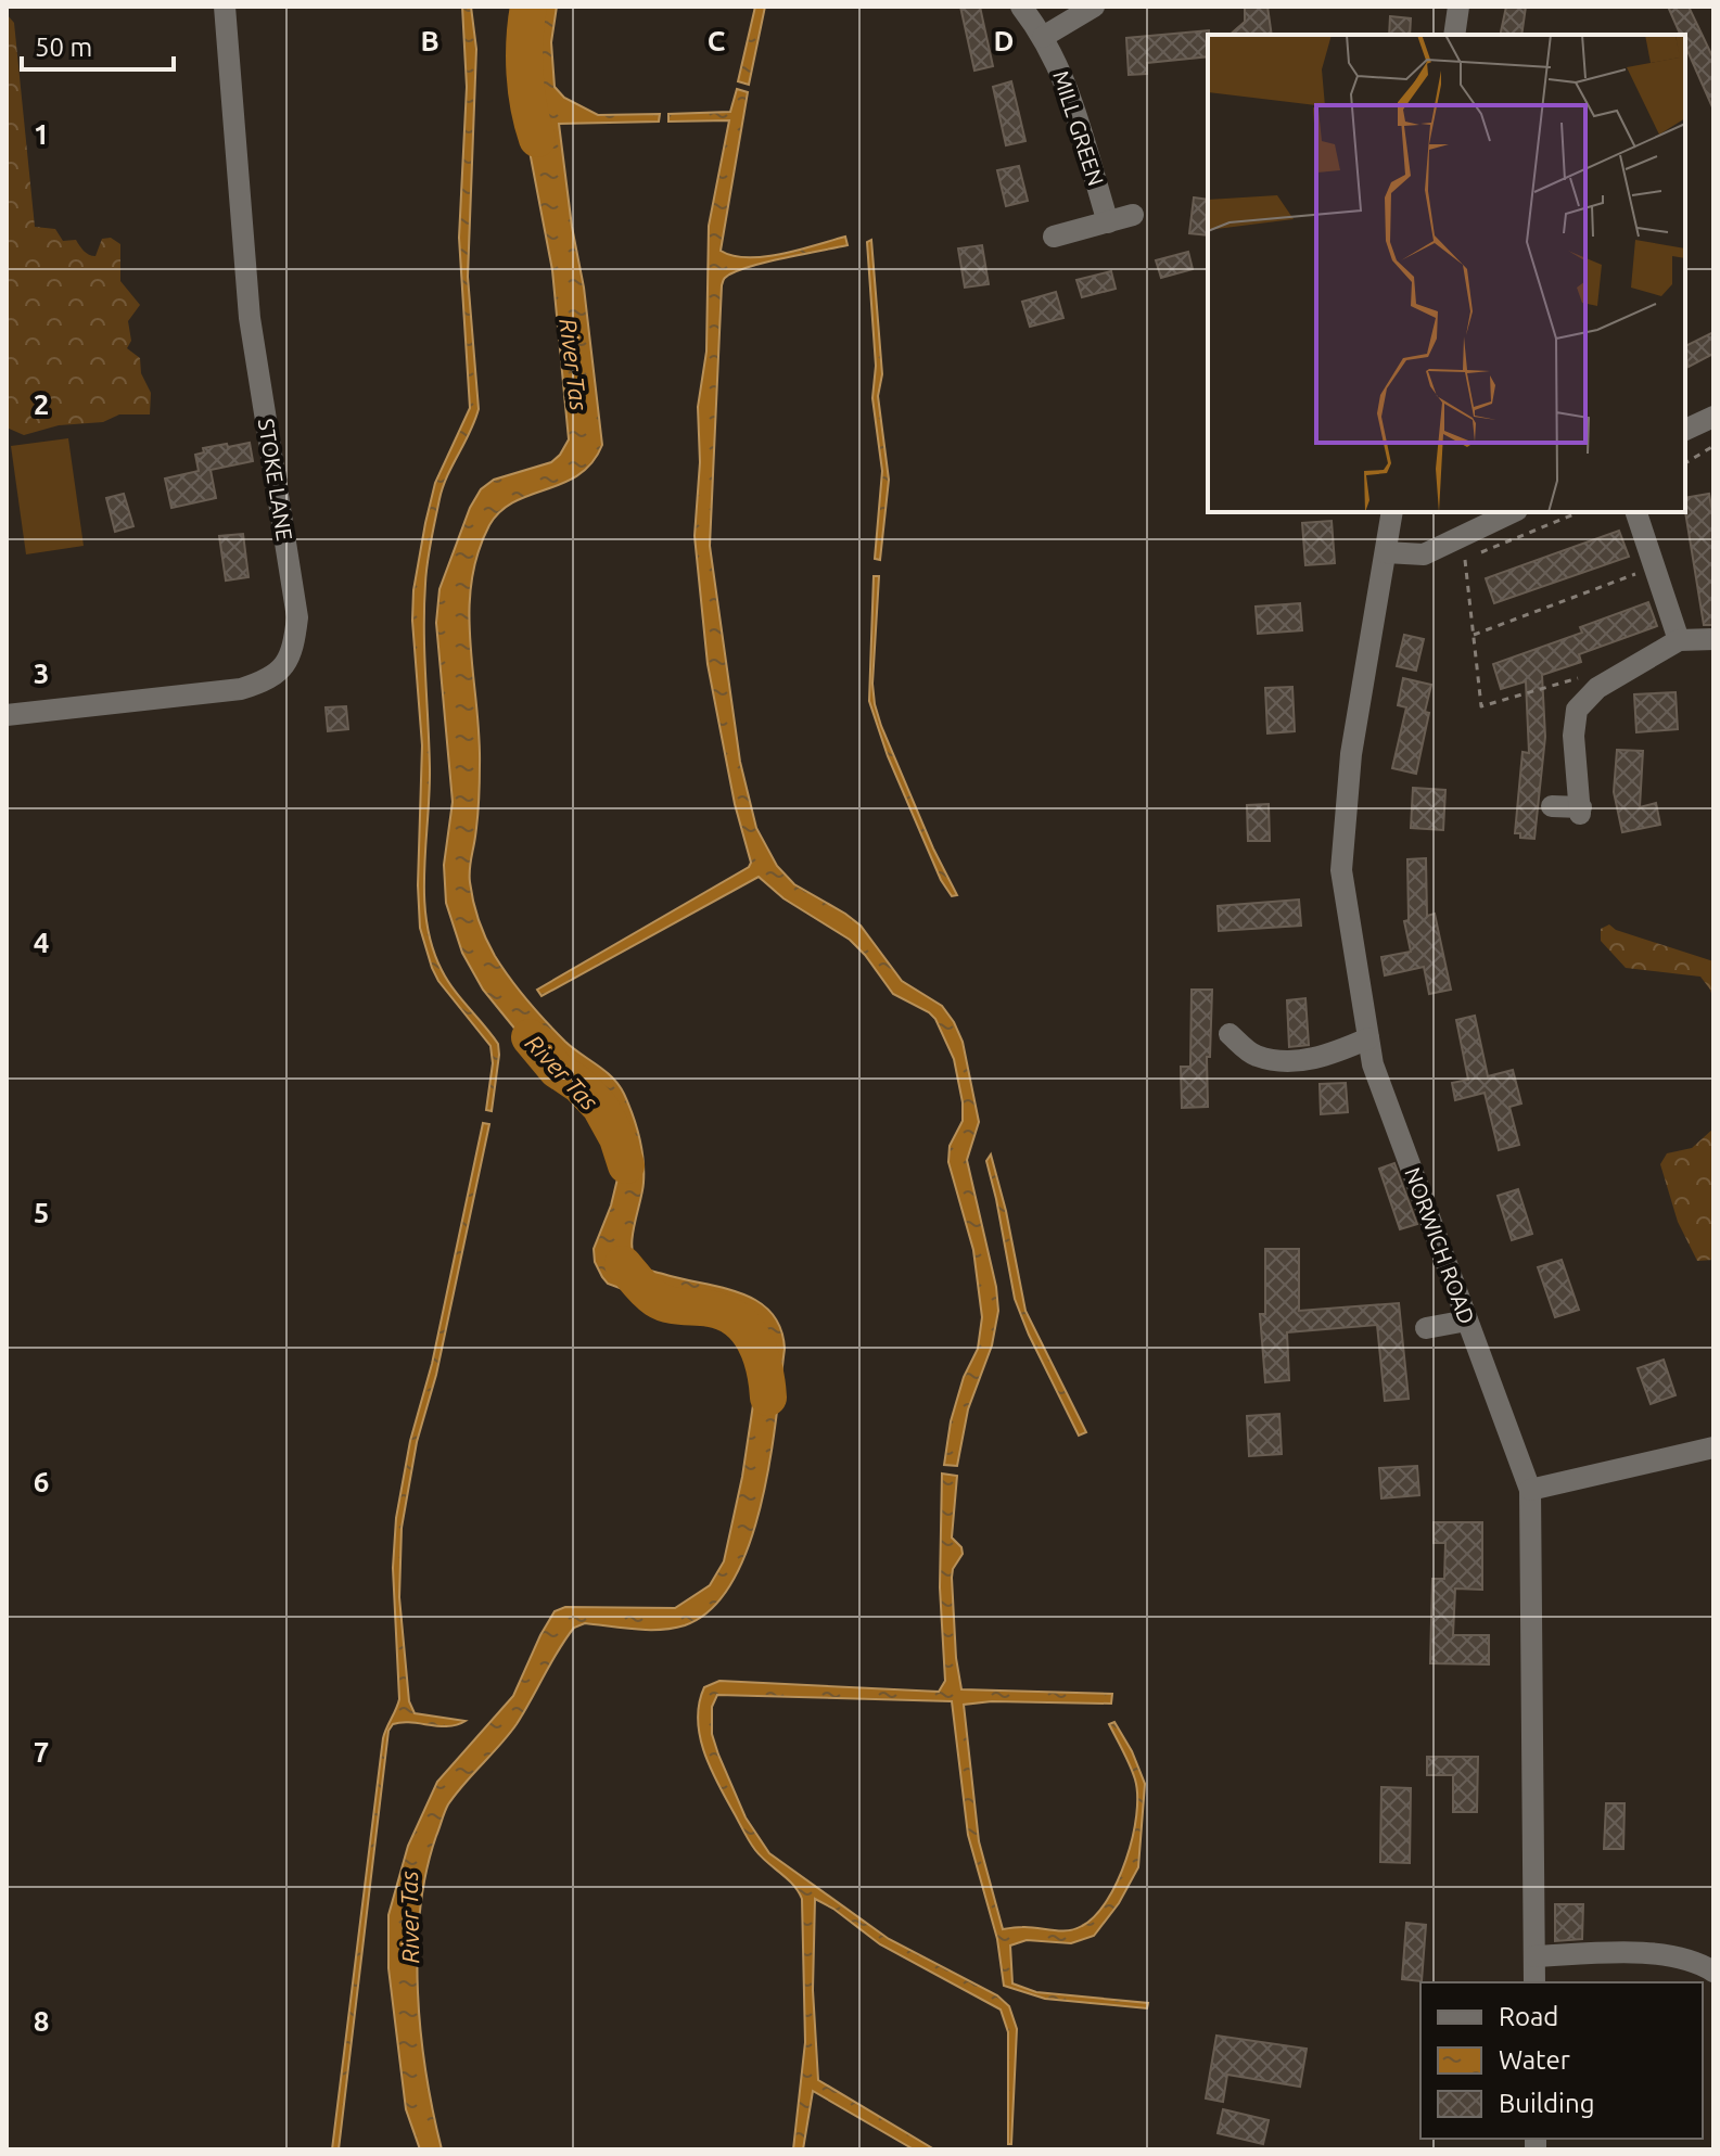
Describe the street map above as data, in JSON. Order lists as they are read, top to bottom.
{
  "streets": {
    "street": ["MILL GREEN", "STOKE LANE", "NORWICH ROAD"]
  },
  "water": ["River Tas"],
  "legend": ["Road", "Water", "Building"],
  "scale_bar": "50 m",
  "grid": {
    "columns": ["B", "C", "D"],
    "rows": [
      "1",
      "2",
      "3",
      "4",
      "5",
      "6",
      "7",
      "8"
    ]
  }
}
